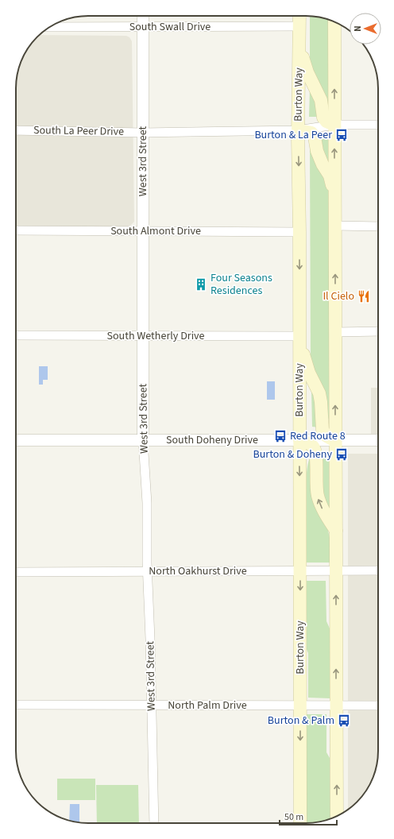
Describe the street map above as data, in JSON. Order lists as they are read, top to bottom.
{
  "streets": {
    "main road": ["Burton Way"],
    "street": [
      "South Swall Drive",
      "South La Peer Drive",
      "West 3rd Street",
      "South Almont Drive",
      "South Wetherly Drive",
      "South Doheny Drive",
      "North Oakhurst Drive",
      "North Palm Drive"
    ]
  },
  "crossings": [
    ["South Swall Drive", "Burton Way"],
    ["South Swall Drive", "West 3rd Street"],
    ["Burton Way", "South La Peer Drive"],
    ["Burton Way", "South Almont Drive"],
    ["Burton Way", "South Wetherly Drive"],
    ["Burton Way", "South Doheny Drive"],
    ["Burton Way", "North Oakhurst Drive"],
    ["Burton Way", "North Palm Drive"],
    ["South La Peer Drive", "West 3rd Street"],
    ["West 3rd Street", "South Almont Drive"],
    ["West 3rd Street", "South Wetherly Drive"],
    ["West 3rd Street", "South Doheny Drive"],
    ["West 3rd Street", "North Oakhurst Drive"],
    ["West 3rd Street", "North Palm Drive"]
  ],
  "places": {
    "bus stop": [
      "Burton & La Peer",
      "Red Route 8",
      "Burton & Doheny",
      "Burton & Palm"
    ],
    "building": ["Four Seasons Residences"],
    "restaurant": ["Il Cielo"]
  },
  "scale_bar": "50 m",
  "north": "left"
}
